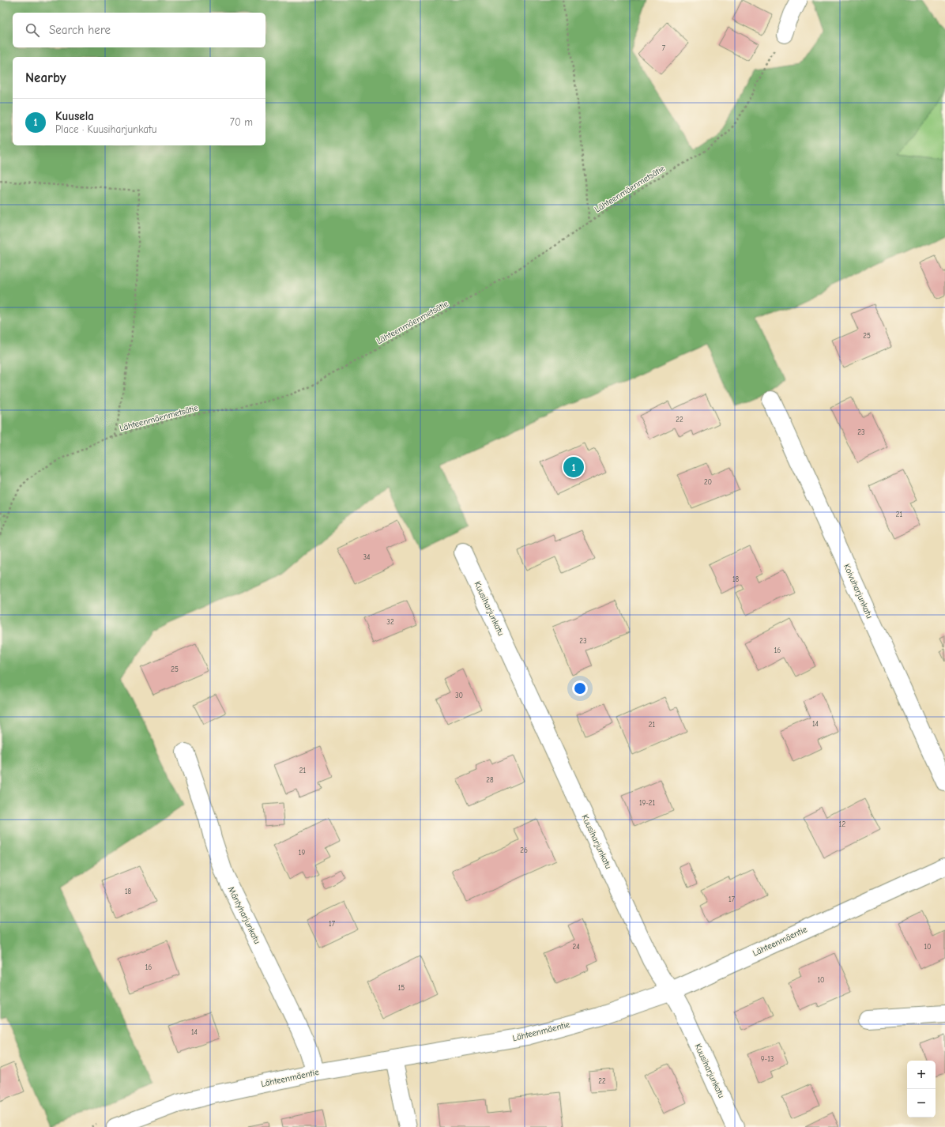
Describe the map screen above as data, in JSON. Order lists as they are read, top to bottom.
{
  "streets": {
    "street": [
      "Koivuharjunkatu",
      "Kuusiharjunkatu",
      "Mäntyharjunkatu",
      "Lähteenmäentie"
    ],
    "path": ["Lähteenmäenmetsätie"]
  },
  "crossings": [
    ["Kuusiharjunkatu", "Lähteenmäentie"],
    ["Mäntyharjunkatu", "Lähteenmäentie"]
  ],
  "house_numbers": [
    "7",
    "25",
    "22",
    "23",
    "20",
    "21",
    "34",
    "18",
    "32",
    "23",
    "16",
    "25",
    "30",
    "14",
    "21",
    "21",
    "28",
    "19-21",
    "12",
    "26",
    "19",
    "18",
    "17",
    "17",
    "24",
    "10",
    "16",
    "10",
    "15",
    "14",
    "9-13",
    "22"
  ],
  "page": {
    "search": "Search here",
    "heading": "Nearby",
    "list": [
      {
        "mark": "1",
        "name": "Kuusela",
        "note": "Place · Kuusiharjunkatu",
        "value": "70 m"
      }
    ],
    "pins": "1",
    "map_buttons": ["+", "−"]
  }
}
